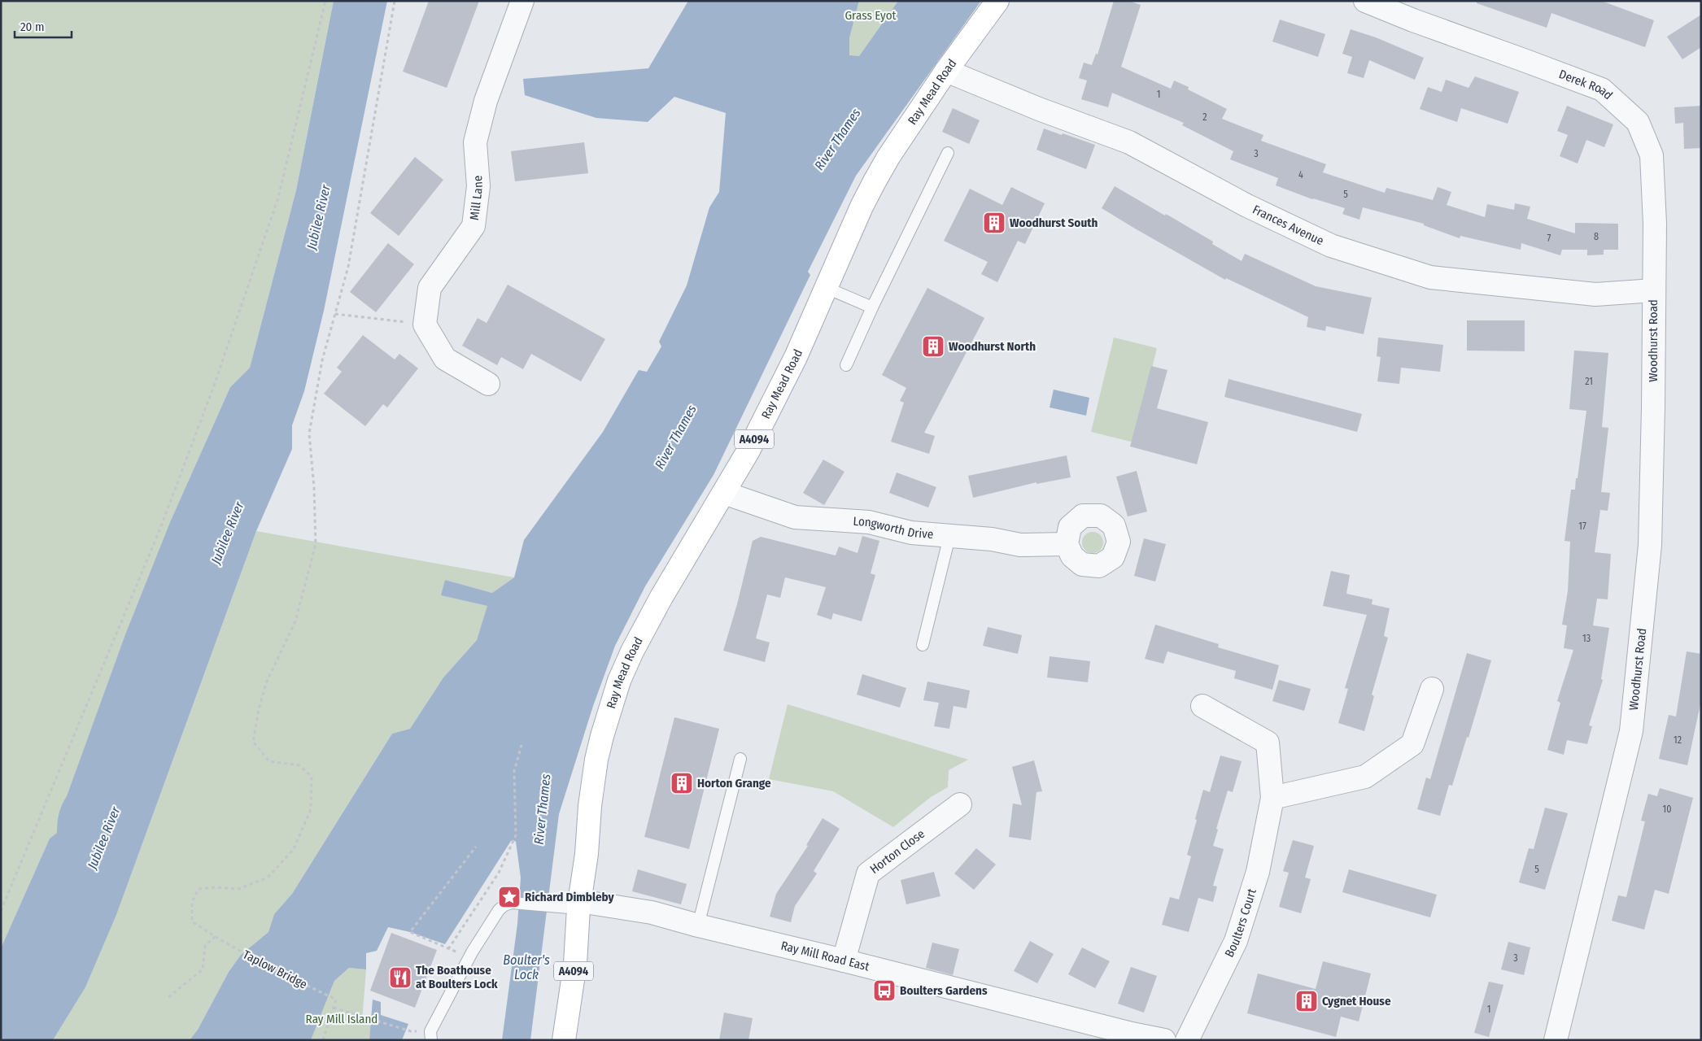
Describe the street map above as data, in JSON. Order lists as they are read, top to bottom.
{
  "streets": {
    "main road": ["Ray Mead Road", "A4094"],
    "street": [
      "Derek Road",
      "Mill Lane",
      "Frances Avenue",
      "Woodhurst Road",
      "Longworth Drive",
      "Horton Close",
      "Boulters Court",
      "Ray Mill Road East"
    ],
    "path": ["Taplow Bridge"]
  },
  "crossings": [
    ["Derek Road", "Frances Avenue"],
    ["Derek Road", "Woodhurst Road"],
    ["Ray Mead Road", "Frances Avenue"],
    ["Ray Mead Road", "A4094"],
    ["Ray Mead Road", "Longworth Drive"],
    ["Ray Mead Road", "Ray Mill Road East"],
    ["Frances Avenue", "Woodhurst Road"],
    ["A4094", "Ray Mill Road East"],
    ["Horton Close", "Ray Mill Road East"]
  ],
  "water": ["River Thames", "Jubilee River", "Boulter's Lock"],
  "parks": ["Grass Eyot", "Ray Mill Island"],
  "places": {
    "building": [
      "Woodhurst South",
      "Woodhurst North",
      "Horton Grange",
      "Cygnet House"
    ],
    "place": ["Richard Dimbleby"],
    "restaurant": ["The Boathouse at Boulters Lock"],
    "bus stop": ["Boulters Gardens"]
  },
  "house_numbers": [
    "1",
    "2",
    "3",
    "4",
    "5",
    "8",
    "7",
    "21",
    "17",
    "13",
    "12",
    "10",
    "5",
    "3",
    "1"
  ],
  "scale_bar": "20 m"
}
